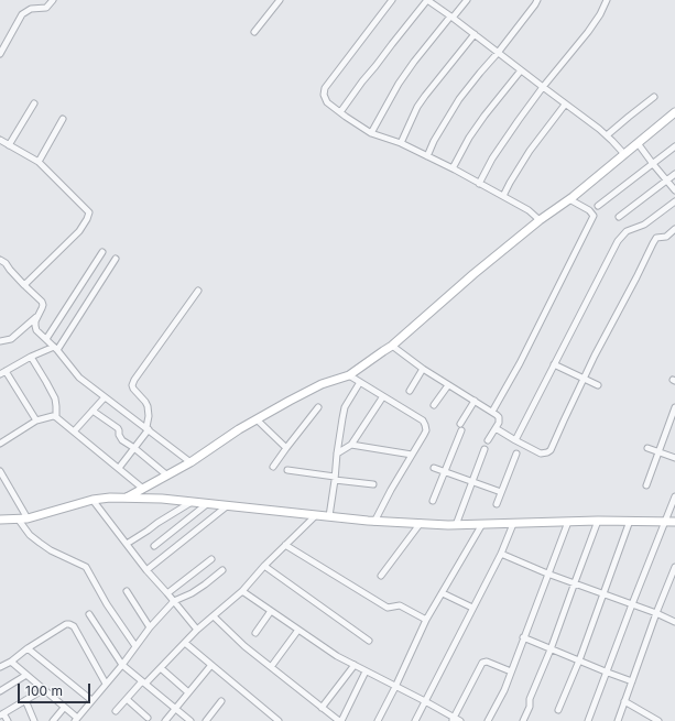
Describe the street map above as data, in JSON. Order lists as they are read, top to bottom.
{
  "scale_bar": "100 m"
}
